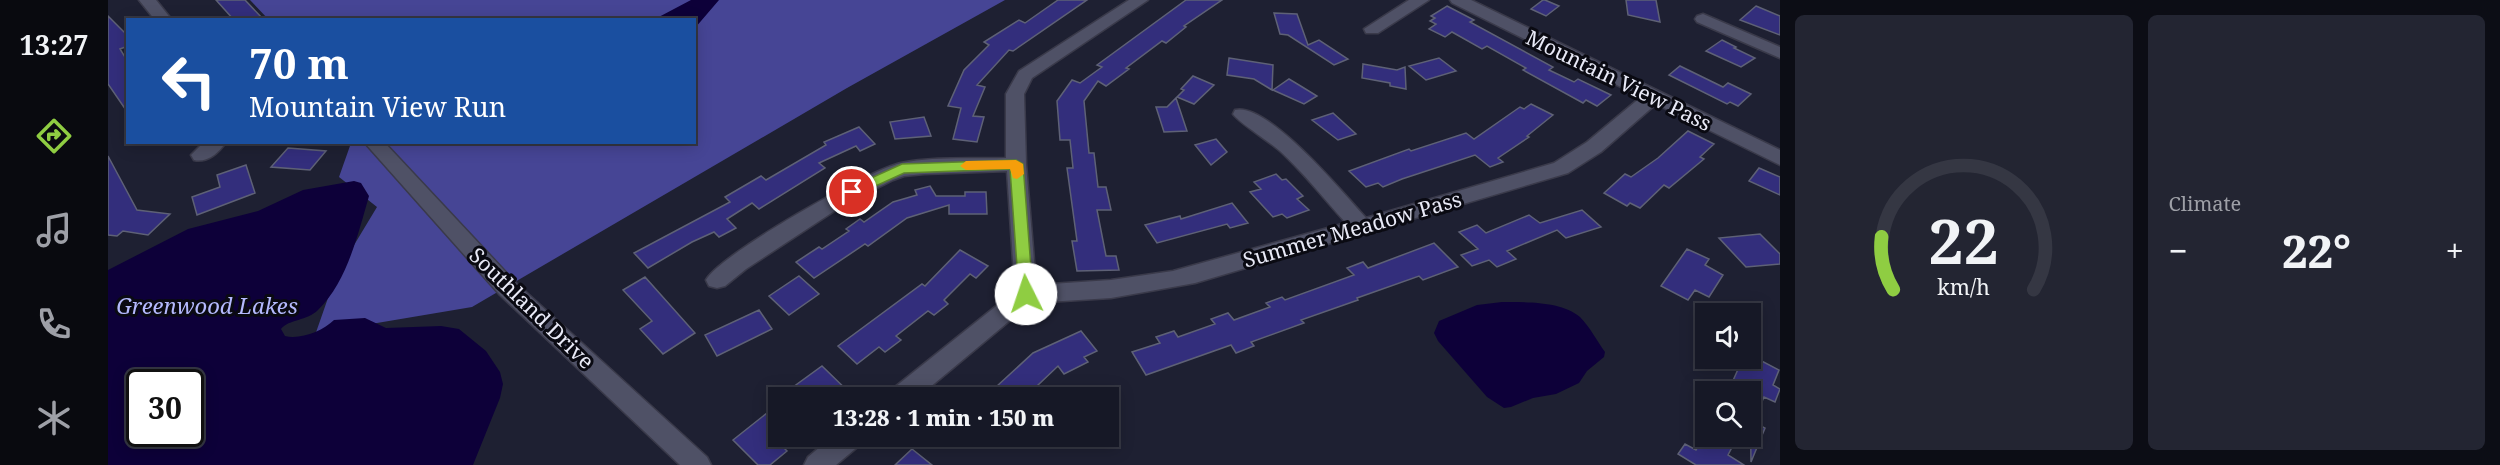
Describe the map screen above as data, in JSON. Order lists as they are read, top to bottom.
{
  "streets": {
    "street": ["Mountain View Pass", "Summer Meadow Pass", "Southland Drive"]
  },
  "crossings": [
    ["Mountain View Pass", "Summer Meadow Pass"]
  ],
  "water": ["Greenwood Lakes"],
  "page": {
    "tabs": "13:27",
    "tile": "Climate",
    "turn": ["70 m", "Mountain View Run"],
    "heat": ["−", "22°", "+"],
    "limit": "30",
    "trip": "13:28 · 1 min · 150 m",
    "gauge": ["22", "km/h"]
  }
}
